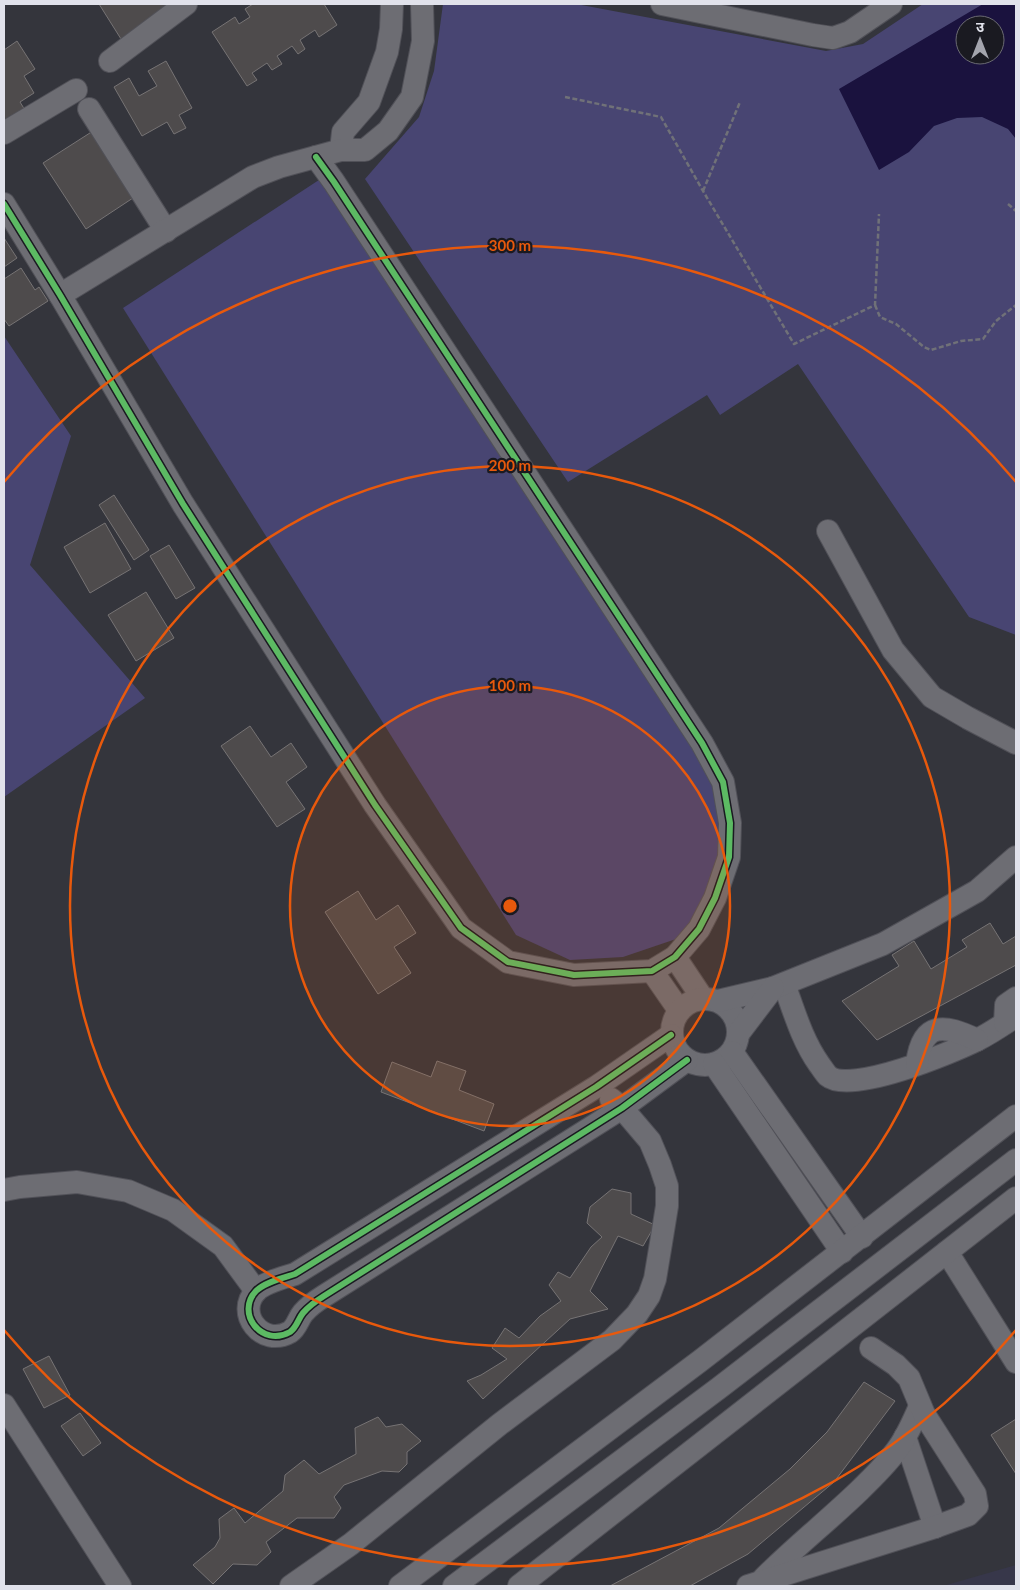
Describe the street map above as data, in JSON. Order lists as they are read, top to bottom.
{
  "north": "top",
  "rings": ["300 m", "200 m", "100 m"]
}
